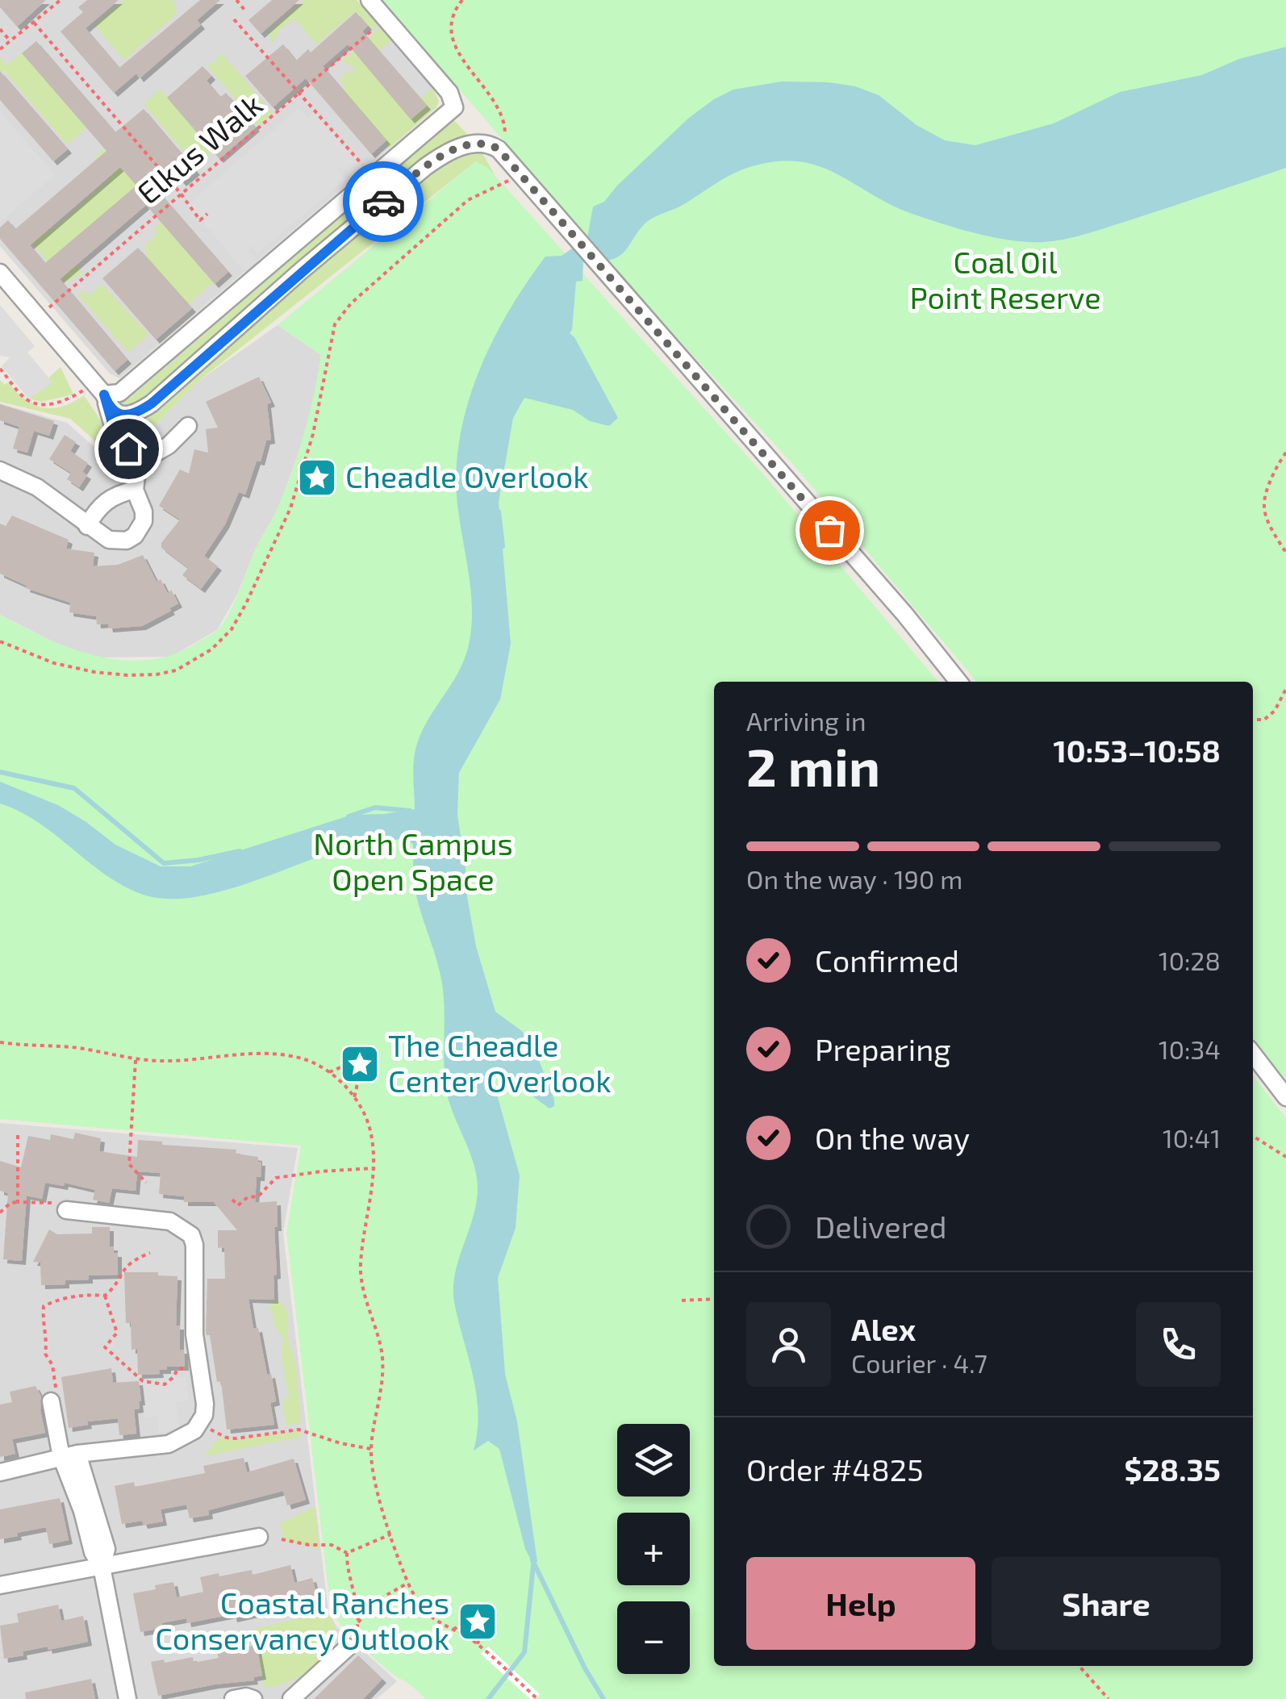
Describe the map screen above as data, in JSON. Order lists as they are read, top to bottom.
{
  "streets": {
    "path": ["Elkus Walk"]
  },
  "parks": ["Coal Oil Point Reserve", "North Campus Open Space"],
  "places": {
    "place": ["Cheadle Overlook", "The Cheadle Center Overlook", "Coastal Ranches Conservancy Outlook"]
  },
  "page": {
    "heading": ["2 min", "Arriving in", "10:53–10:58"],
    "panel": [
      "Alex",
      "Courier · 4.7",
      "Order #4825",
      "$28.35"
    ],
    "bar": "On the way · 190 m",
    "list": [
      ["Confirmed", "10:28"],
      ["Preparing", "10:34"],
      ["On the way", "10:41"],
      "Delivered"
    ],
    "map_buttons": ["+", "−"],
    "buttons": ["Help", "Share"]
  }
}
